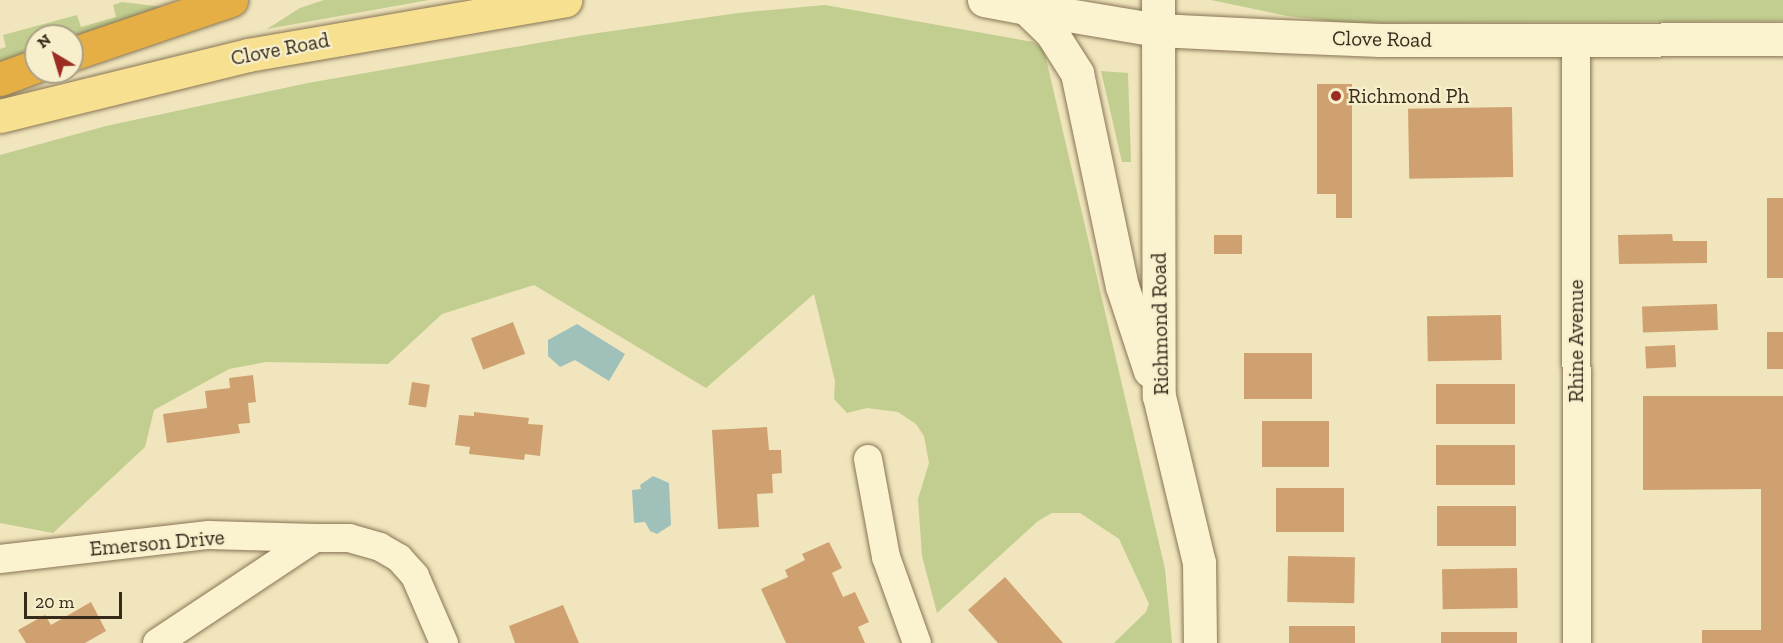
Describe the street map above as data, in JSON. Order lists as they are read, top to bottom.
{
  "streets": {
    "main road": ["Clove Road", "Richmond Road"],
    "street": ["Rhine Avenue", "Emerson Drive"]
  },
  "crossings": [
    ["Clove Road", "Richmond Road"],
    ["Clove Road", "Rhine Avenue"]
  ],
  "places": ["Richmond Ph"],
  "scale_bar": "20 m",
  "north": "top left"
}
